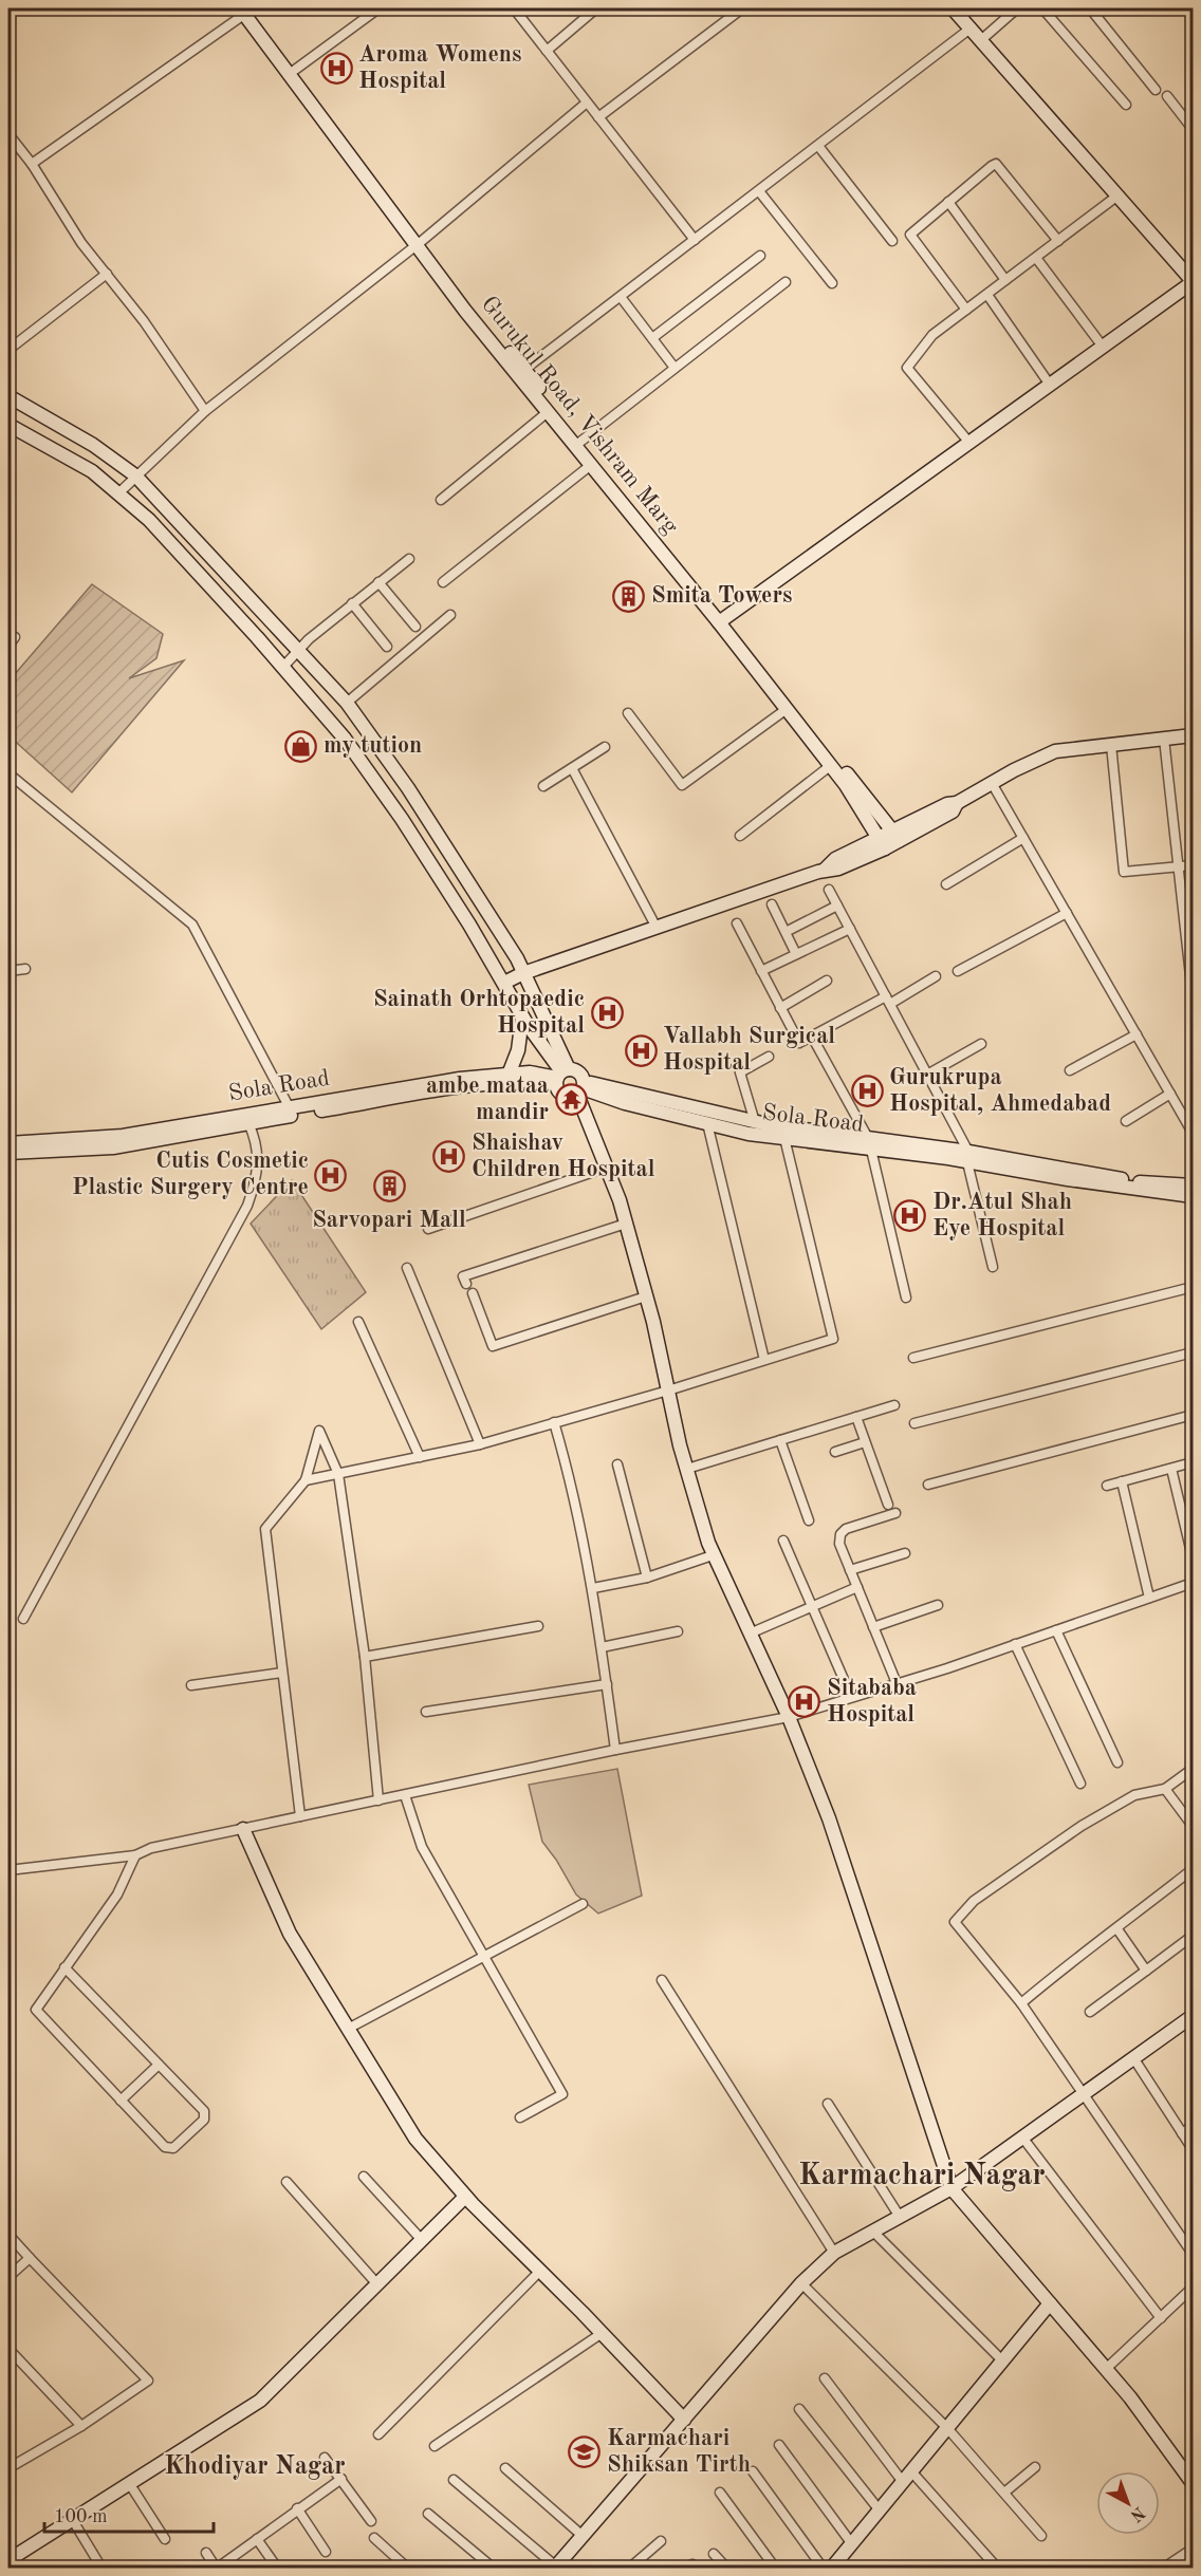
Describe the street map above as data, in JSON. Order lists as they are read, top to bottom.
{
  "streets": {
    "street": ["Gurukul Road, Vishram Marg", "Sola Road"]
  },
  "districts": ["Karmachari Nagar", "Khodiyar Nagar"],
  "places": {
    "hospital": [
      "Aroma Womens Hospital",
      "Sainath Orhtopaedic Hospital",
      "Vallabh Surgical Hospital",
      "Gurukrupa Hospital, Ahmedabad",
      "Shaishav Children Hospital",
      "Cutis Cosmetic Plastic Surgery Centre",
      "Dr.Atul Shah Eye Hospital",
      "Sitababa Hospital"
    ],
    "building": ["Smita Towers", "Sarvopari Mall"],
    "shop": ["my tution"],
    "temple": ["ambe mataa mandir"],
    "school or university": ["Karmachari Shiksan Tirth"]
  },
  "scale_bar": "100 m",
  "north": "bottom right"
}
